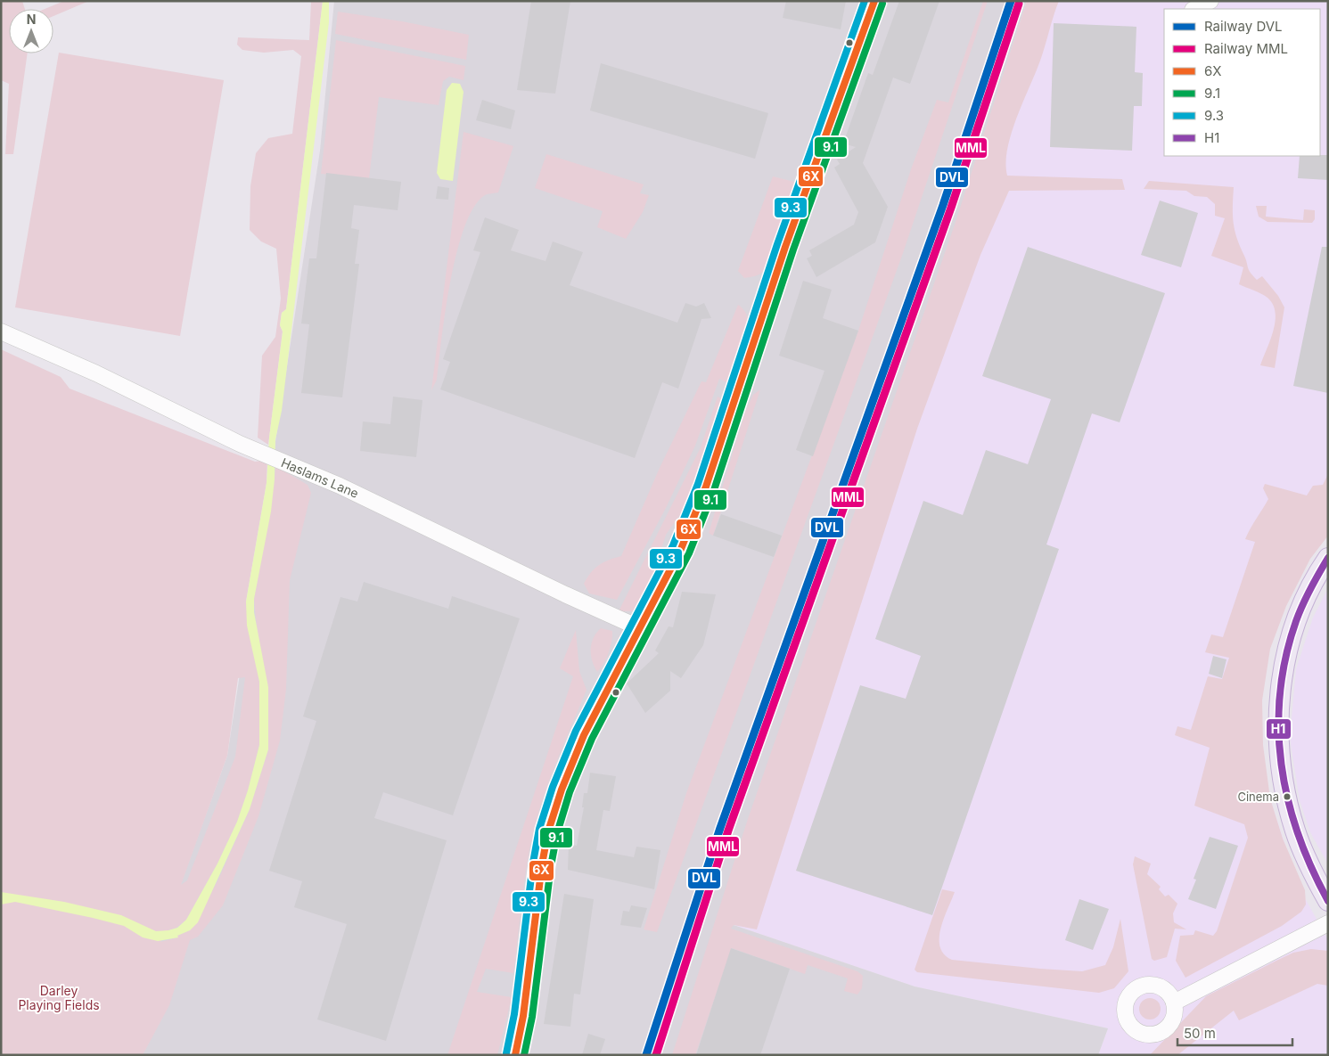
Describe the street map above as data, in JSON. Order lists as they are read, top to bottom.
{
  "streets": {
    "street": ["Haslams Lane"]
  },
  "parks": ["Darley Playing Fields"],
  "places": ["Cinema"],
  "lines": [
    "rail line DVL",
    "transit line 6X",
    "transit line 9.3",
    "rail line MML",
    "transit line 9.1",
    "transit line H1"
  ],
  "legend": [
    "Railway DVL",
    "Railway MML",
    "6X",
    "9.1",
    "9.3",
    "H1"
  ],
  "scale_bar": "50 m",
  "north": "top"
}
